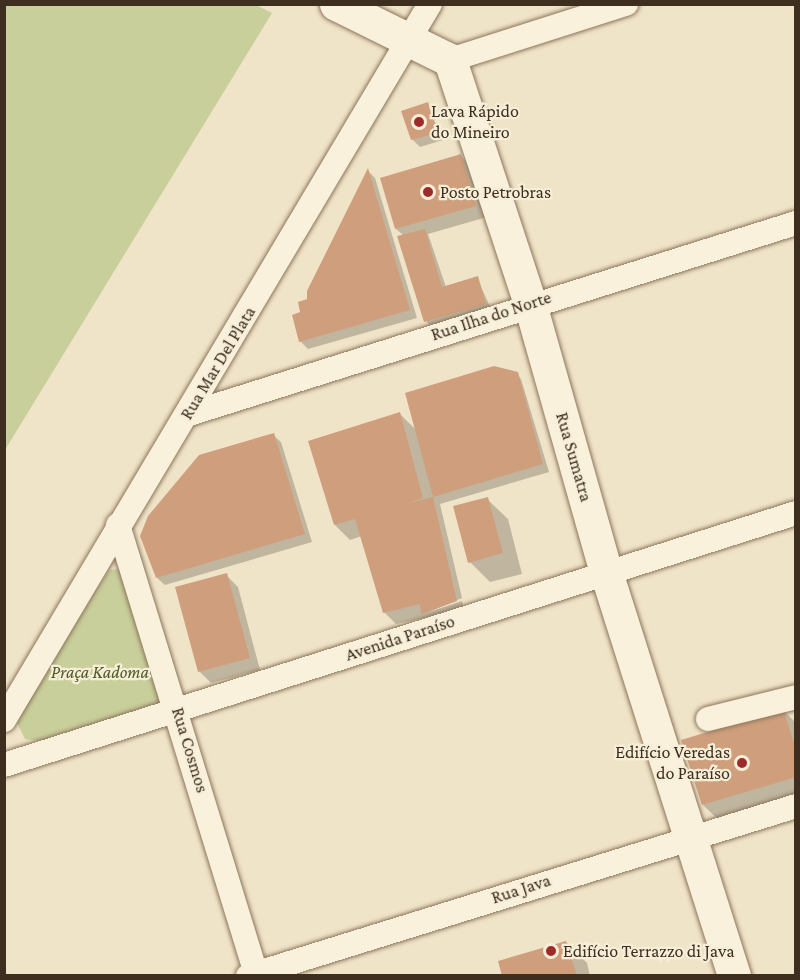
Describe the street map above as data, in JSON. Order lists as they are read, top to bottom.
{
  "streets": {
    "street": [
      "Rua Ilha do Norte",
      "Rua Mar Del Plata",
      "Rua Sumatra",
      "Avenida Paraíso",
      "Rua Cosmos",
      "Rua Java"
    ]
  },
  "crossings": [
    ["Rua Ilha do Norte", "Rua Mar Del Plata"],
    ["Rua Ilha do Norte", "Rua Sumatra"],
    ["Rua Mar Del Plata", "Rua Cosmos"],
    ["Rua Sumatra", "Avenida Paraíso"],
    ["Rua Sumatra", "Rua Java"],
    ["Avenida Paraíso", "Rua Cosmos"],
    ["Rua Cosmos", "Rua Java"]
  ],
  "parks": ["Praça Kadoma"],
  "places": [
    "Lava Rápido do Mineiro",
    "Posto Petrobras",
    "Edifício Veredas do Paraíso",
    "Edifício Terrazzo di Java"
  ]
}
